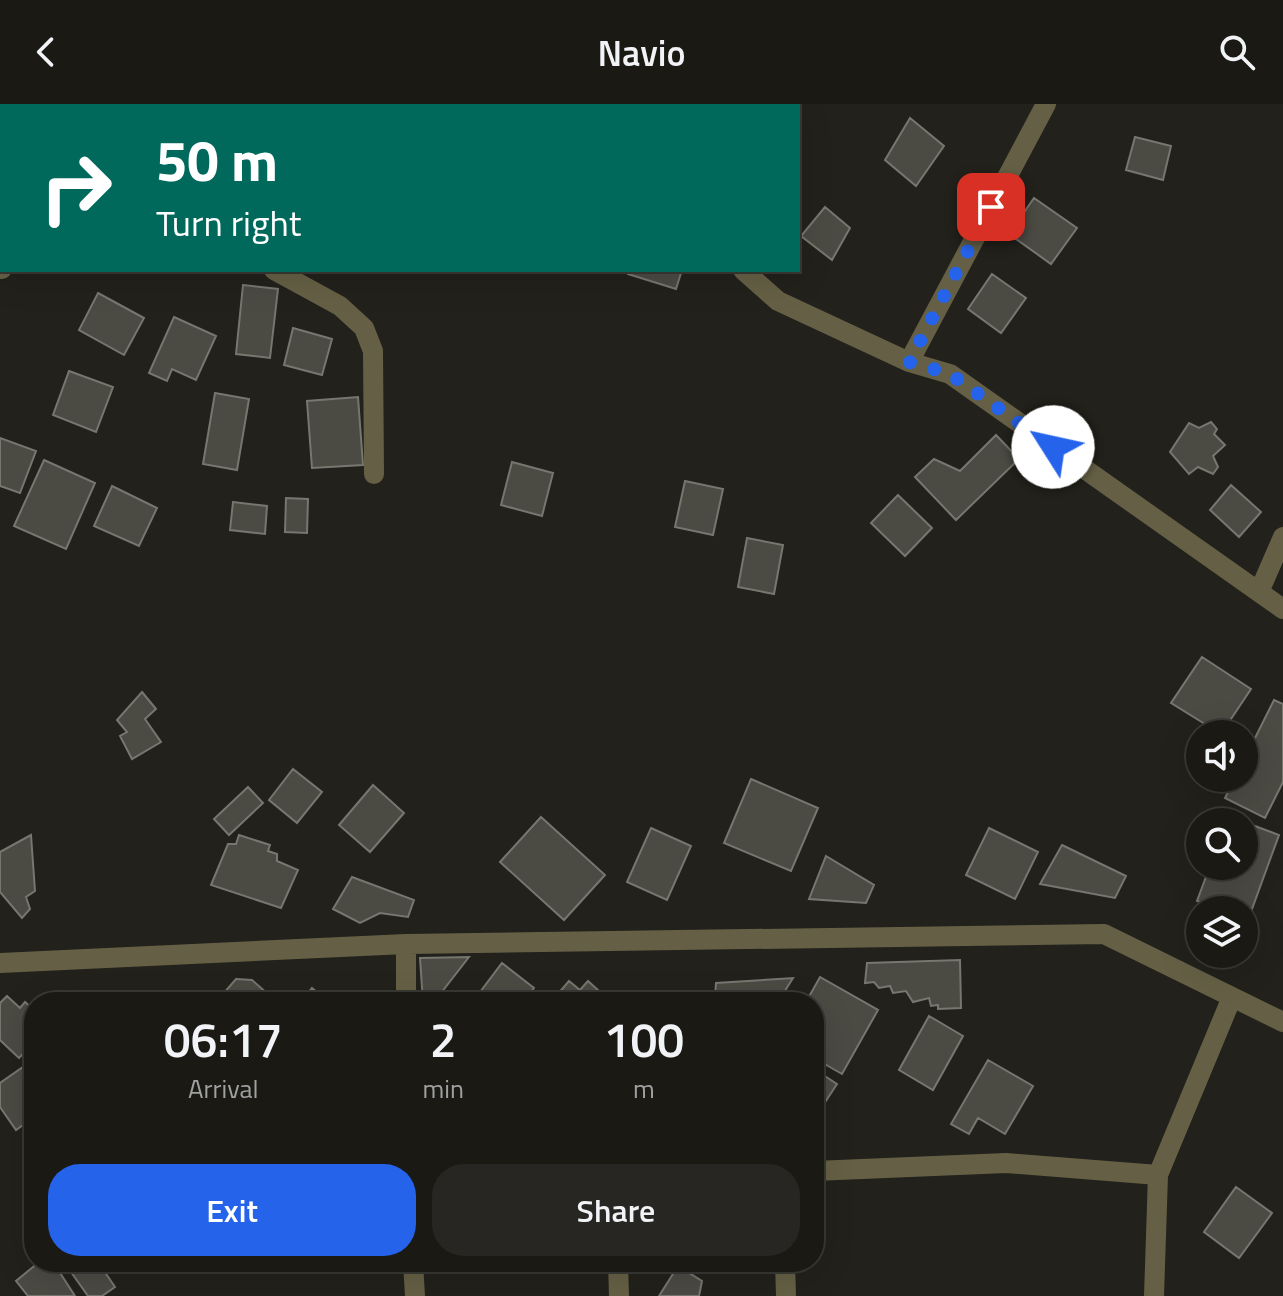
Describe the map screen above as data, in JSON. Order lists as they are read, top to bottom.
{
  "page": {
    "header": "Navio",
    "turn": ["50 m", "Turn right"],
    "eta": [
      "06:17",
      "Arrival",
      "2",
      "min",
      "100",
      "m"
    ],
    "buttons": ["Exit", "Share"]
  }
}
